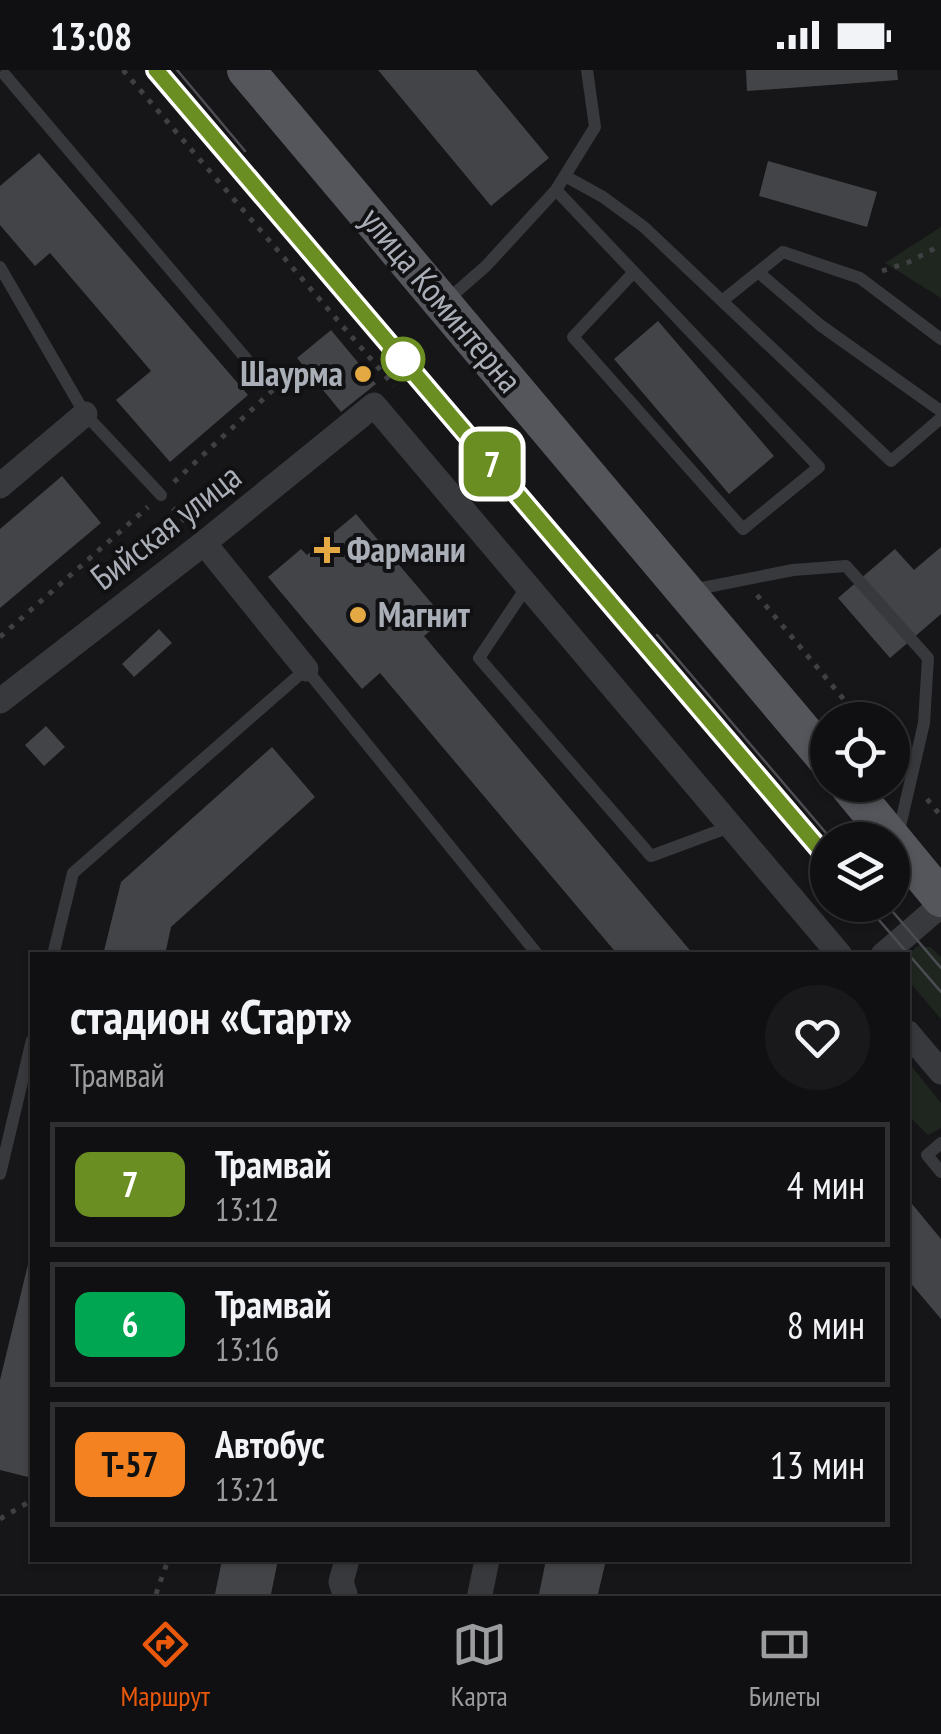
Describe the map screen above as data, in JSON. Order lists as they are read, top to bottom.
{
  "streets": {
    "main road": ["улица Коминтерна"],
    "street": ["Бийская улица"]
  },
  "places": {
    "other": ["Шаурма", "Магнит"],
    "health": ["Фармани"]
  },
  "lines": ["tram line 7"],
  "page": {
    "status": "13:08",
    "on_map": "7",
    "heading": ["стадион «Старт»", "Трамвай"],
    "list": [
      {
        "mark": "7",
        "name": "Трамвай",
        "note": "13:12",
        "value": "4 мин"
      },
      {
        "mark": "6",
        "name": "Трамвай",
        "note": "13:16",
        "value": "8 мин"
      },
      {
        "mark": "Т-57",
        "name": "Автобус",
        "note": "13:21",
        "value": "13 мин"
      }
    ],
    "tabs": ["Маршрут", "Карта", "Билеты"]
  }
}
